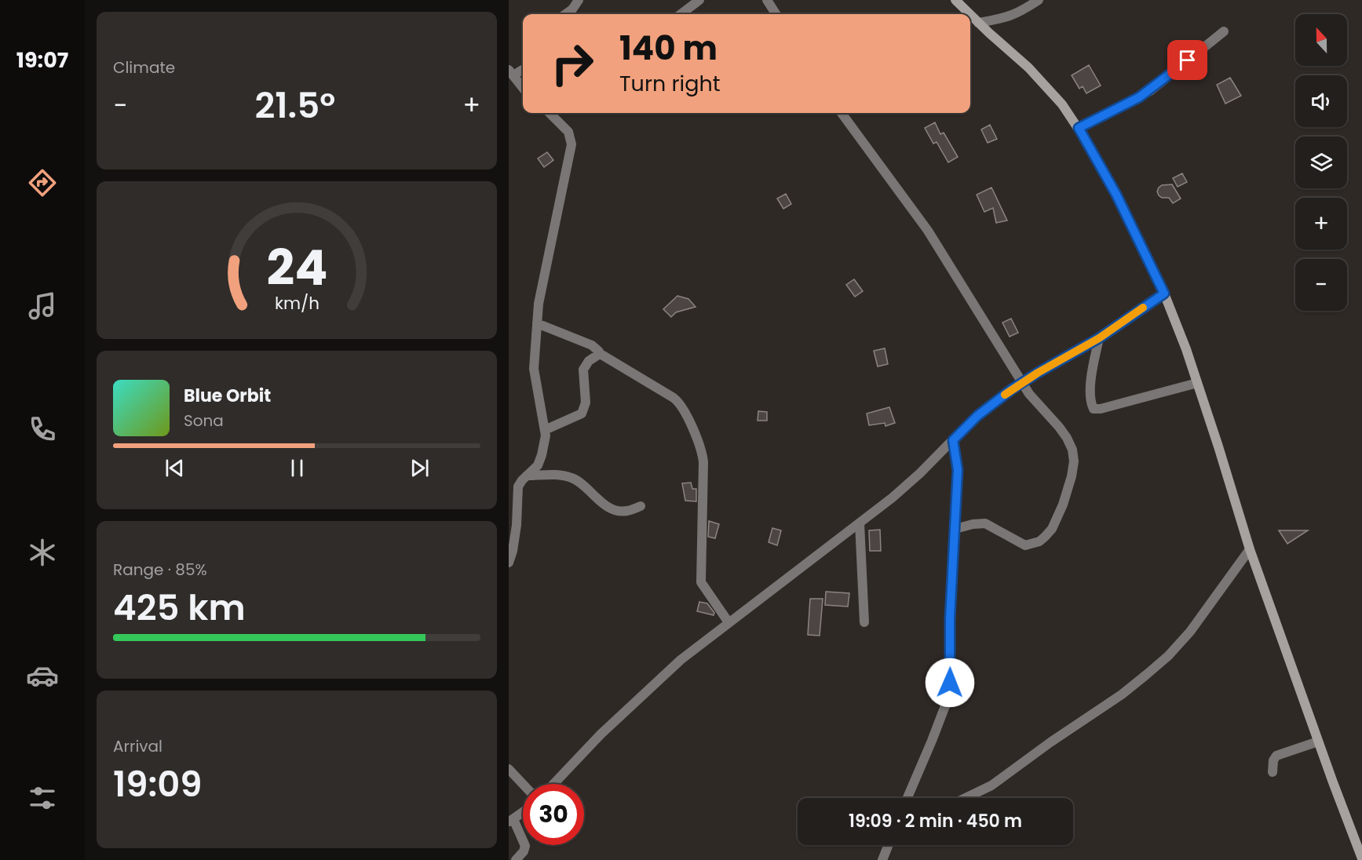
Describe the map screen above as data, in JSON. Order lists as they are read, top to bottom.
{
  "north": "top",
  "page": {
    "tabs": "19:07",
    "tile": [
      "Climate",
      ["Range · 85%", "425 km"],
      ["Arrival", "19:09"]
    ],
    "map_buttons": ["+", "−"],
    "turn": ["140 m", "Turn right"],
    "heat": ["−", "21.5°", "+"],
    "song": ["Blue Orbit", "Sona"],
    "limit": "30",
    "trip": "19:09 · 2 min · 450 m",
    "gauge": ["24", "km/h"]
  }
}
